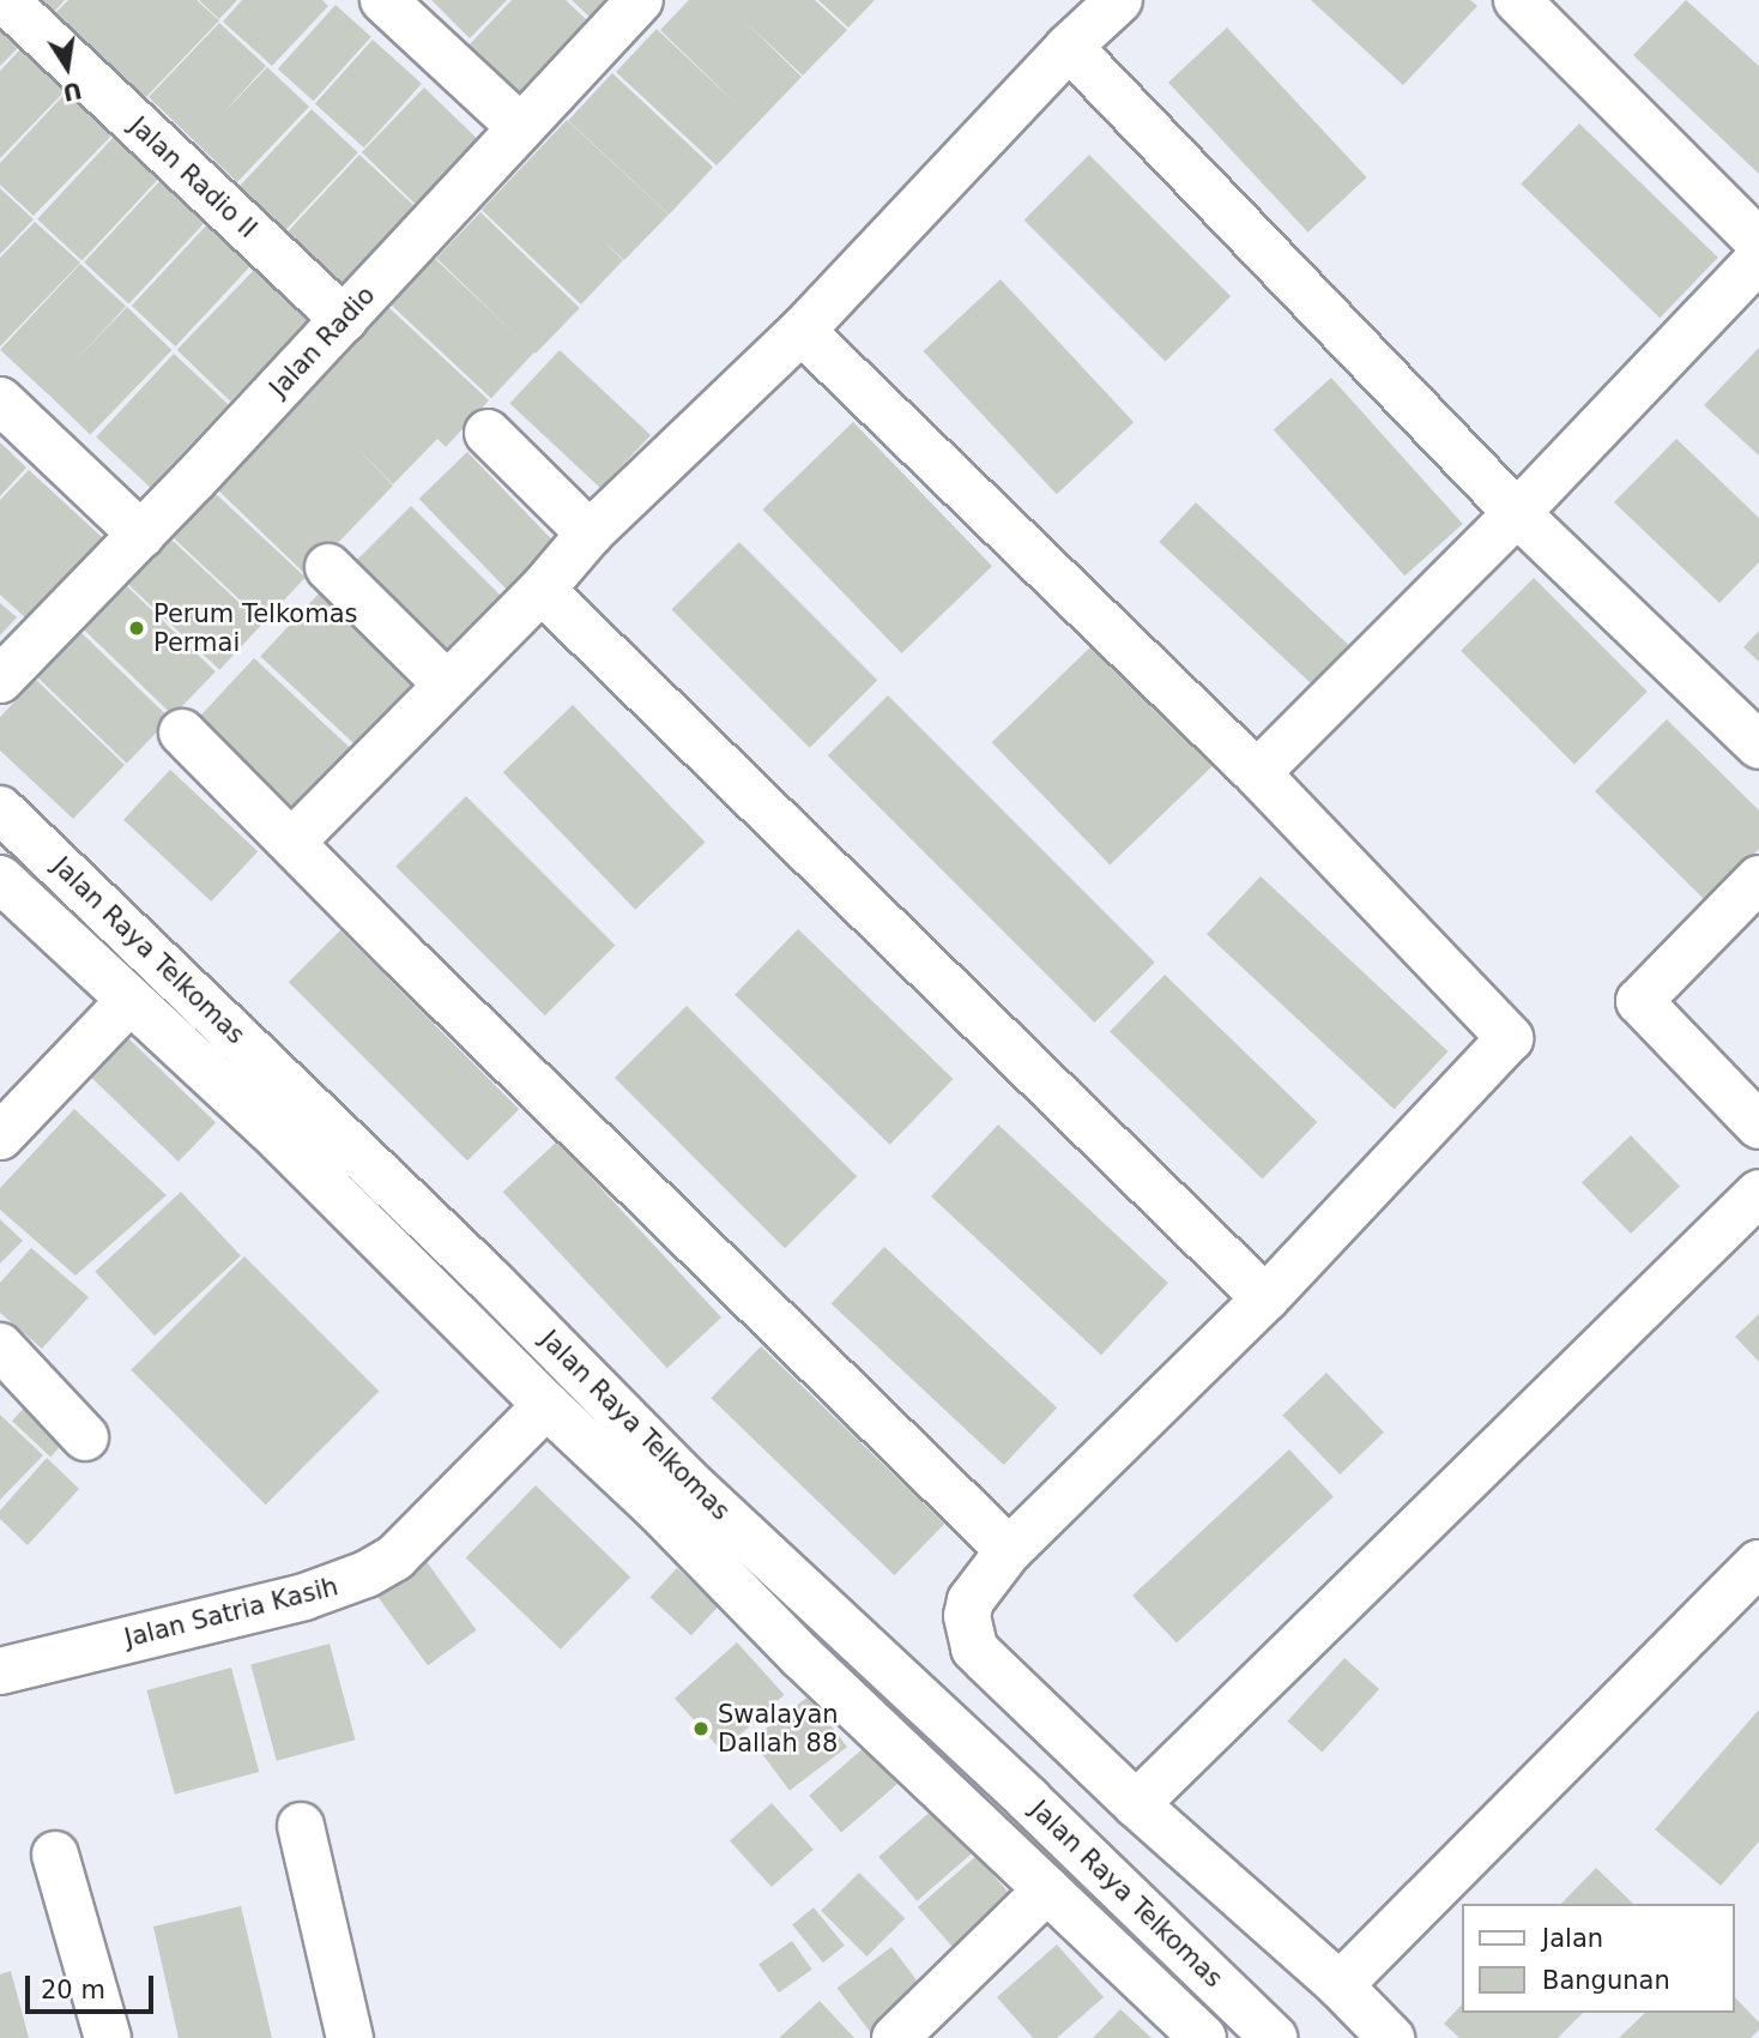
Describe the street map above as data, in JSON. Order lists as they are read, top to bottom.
{
  "streets": {
    "street": [
      "Jalan Radio II",
      "Jalan Radio",
      "Jalan Raya Telkomas",
      "Jalan Satria Kasih"
    ]
  },
  "crossings": [
    ["Jalan Radio II", "Jalan Radio"],
    ["Jalan Raya Telkomas", "Jalan Satria Kasih"]
  ],
  "places": ["Perum Telkomas Permai", "Swalayan Dallah 88"],
  "legend": ["Jalan", "Bangunan"],
  "scale_bar": "20 m",
  "north": "bottom"
}
